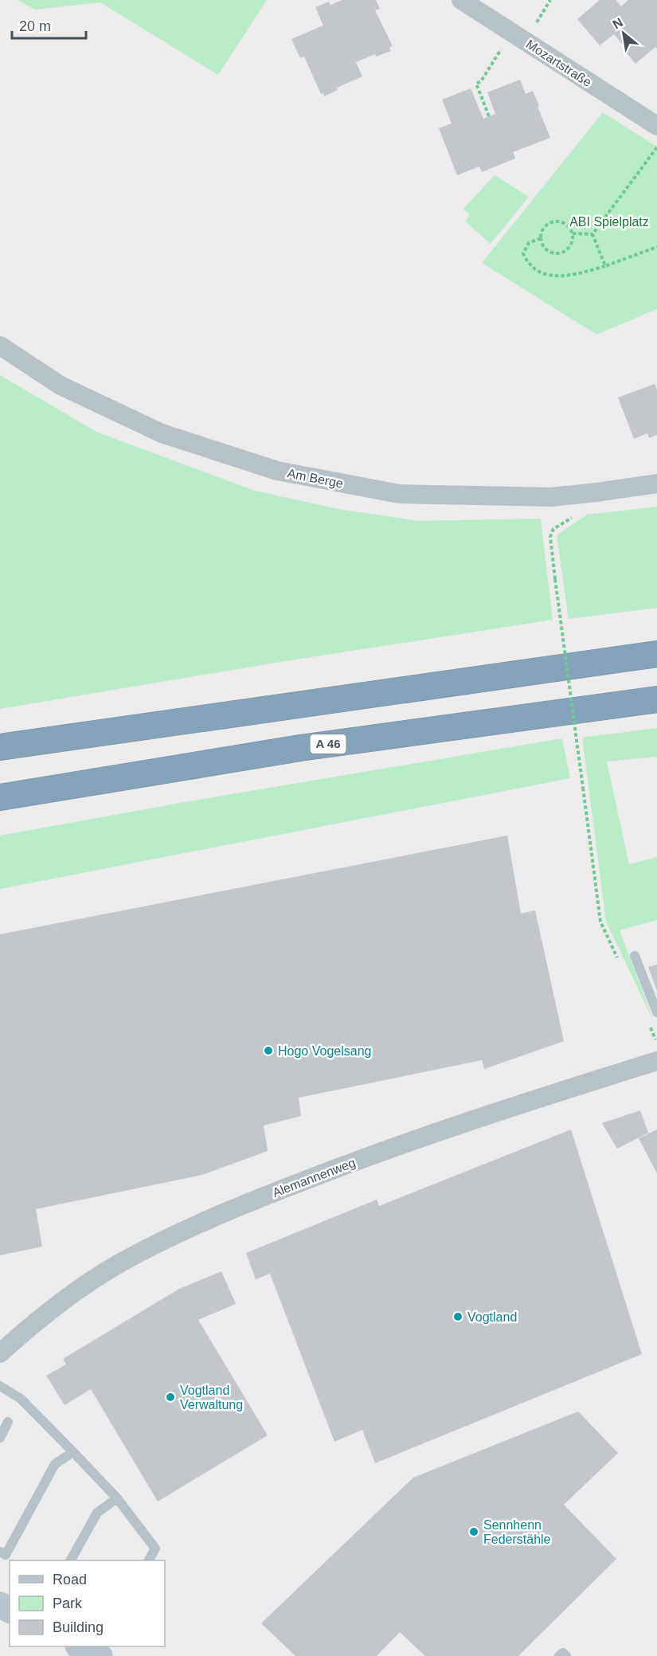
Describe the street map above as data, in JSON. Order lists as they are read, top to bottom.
{
  "streets": {
    "highway": ["A 46"],
    "street": ["Mozartstraße", "Am Berge", "Alemannenweg"]
  },
  "parks": ["ABI Spielplatz"],
  "places": [
    "Hogo Vogelsang",
    "Vogtland",
    "Vogtland Verwaltung",
    "Sennhenn Federstähle"
  ],
  "legend": ["Road", "Park", "Building"],
  "scale_bar": "20 m",
  "north": "top left"
}
